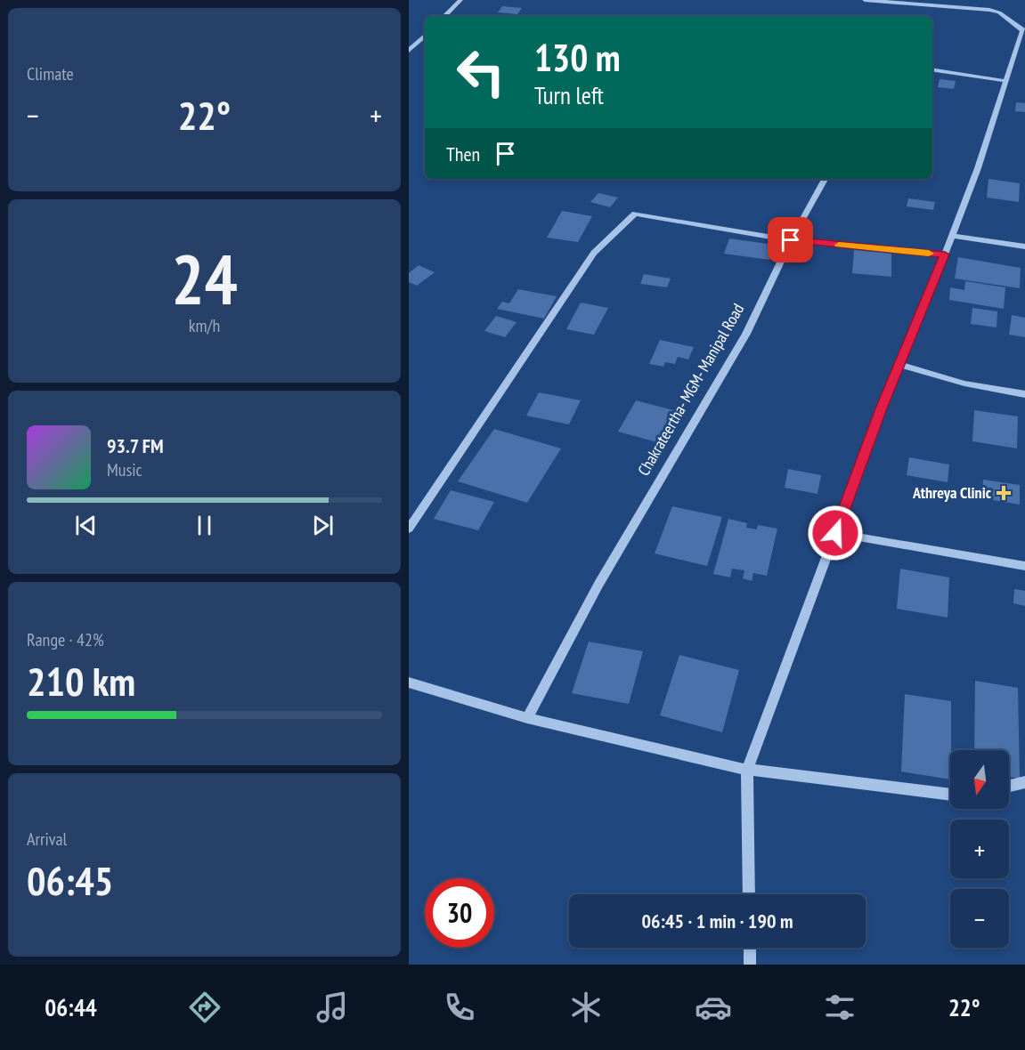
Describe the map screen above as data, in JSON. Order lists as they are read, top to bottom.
{
  "streets": {
    "street": ["Chakrateertha- MGM- Manipal Road"]
  },
  "places": {
    "health": ["Athreya Clinic"]
  },
  "north": "bottom",
  "page": {
    "tile": [
      "Climate",
      ["24", "km/h"],
      ["Range · 42%", "210 km"],
      ["Arrival", "06:45"]
    ],
    "turn": ["130 m", "Turn left"],
    "heat": ["−", "22°", "+"],
    "then": "Then",
    "song": ["93.7 FM", "Music"],
    "map_buttons": ["+", "−"],
    "limit": "30",
    "trip": "06:45 · 1 min · 190 m",
    "tabs": ["06:44", "22°"]
  }
}
